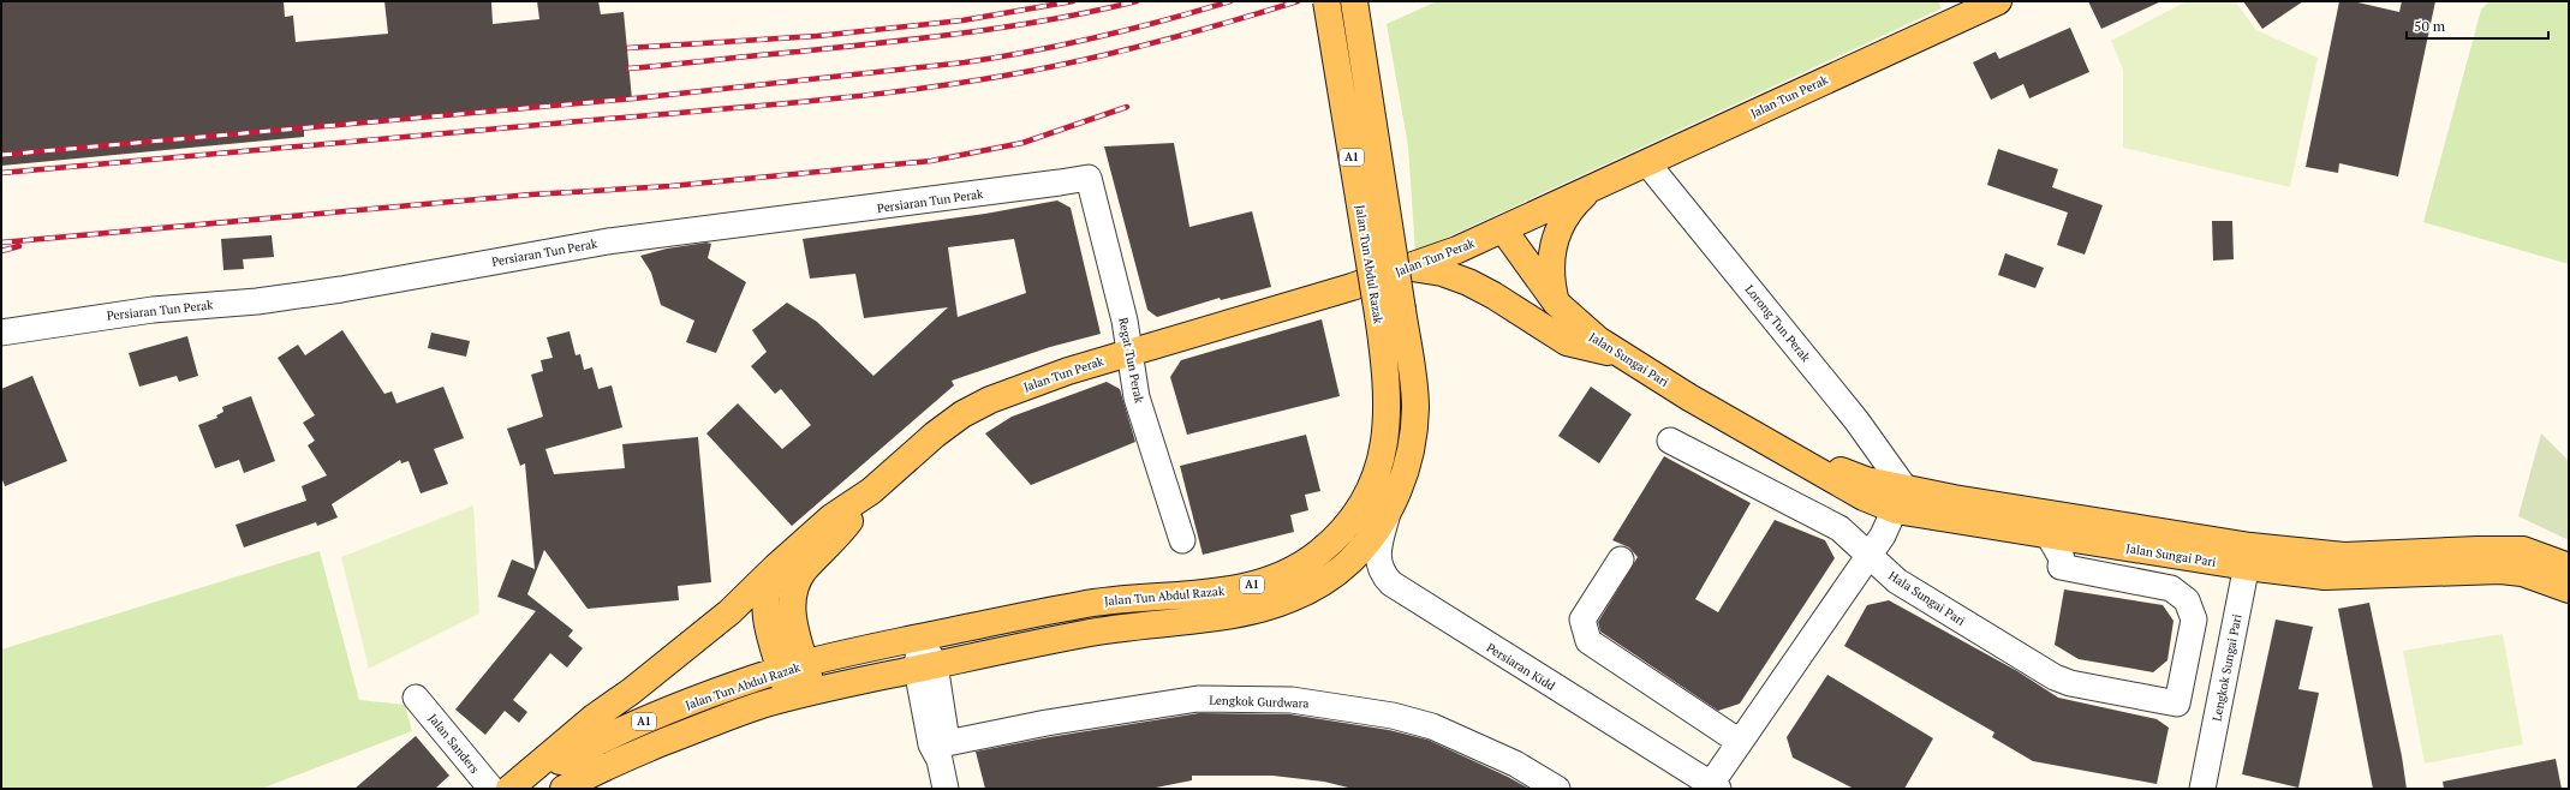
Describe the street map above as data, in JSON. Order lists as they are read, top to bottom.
{
  "streets": {
    "main road": [
      "Jalan Tun Perak",
      "A1",
      "Jalan Tun Abdul Razak",
      "Jalan Sungai Pari"
    ],
    "street": [
      "Persiaran Tun Perak",
      "Lorong Tun Perak",
      "Regat Tun Perak",
      "Hala Sungai Pari",
      "Persiaran Kidd",
      "Lengkok Sungai Pari",
      "Lengkok Gurdwara",
      "Jalan Sanders"
    ]
  },
  "crossings": [
    ["Jalan Tun Perak", "Jalan Tun Abdul Razak"],
    ["Jalan Tun Perak", "Lorong Tun Perak"],
    ["Jalan Tun Perak", "Jalan Sungai Pari"],
    ["Jalan Tun Perak", "Regat Tun Perak"],
    ["Persiaran Tun Perak", "Regat Tun Perak"],
    ["Jalan Tun Abdul Razak", "Persiaran Kidd"],
    ["Lorong Tun Perak", "Jalan Sungai Pari"],
    ["Jalan Sungai Pari", "Lengkok Sungai Pari"]
  ],
  "scale_bar": "50 m"
}
